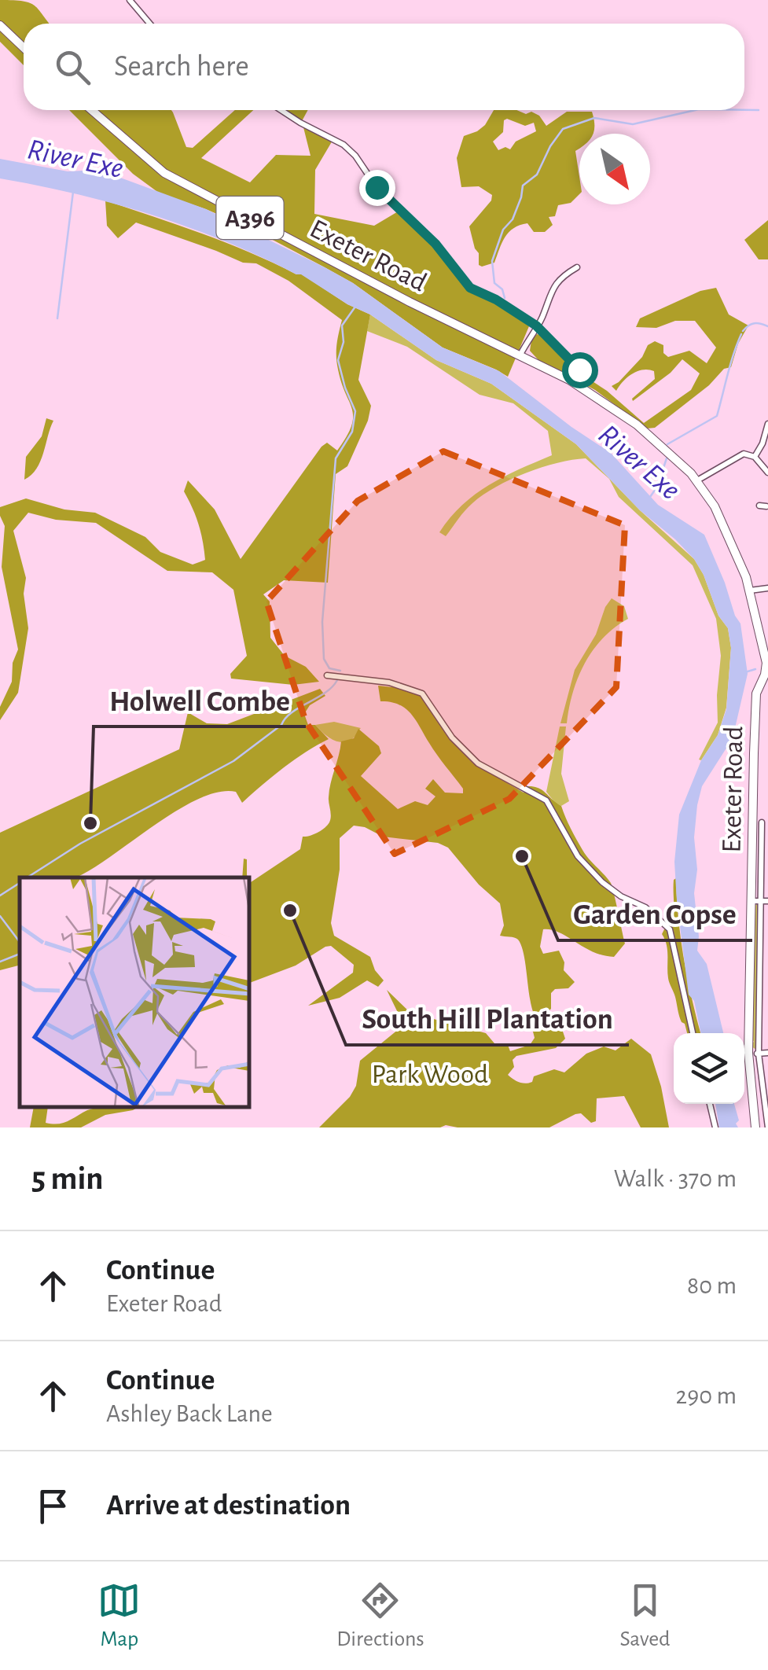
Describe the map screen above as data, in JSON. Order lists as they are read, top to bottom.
{
  "streets": {
    "main road": ["A396", "Exeter Road"]
  },
  "water": ["River Exe"],
  "parks": ["Park Wood"],
  "places": ["Holwell Combe", "Garden Copse", "South Hill Plantation"],
  "north": "bottom right",
  "page": {
    "search": "Search here",
    "heading": ["5 min", "Walk · 370 m"],
    "list": [
      ["Continue", "Exeter Road", "80 m"],
      ["Continue", "Ashley Back Lane", "290 m"],
      "Arrive at destination"
    ],
    "nav": ["Map", "Directions", "Saved"]
  }
}
